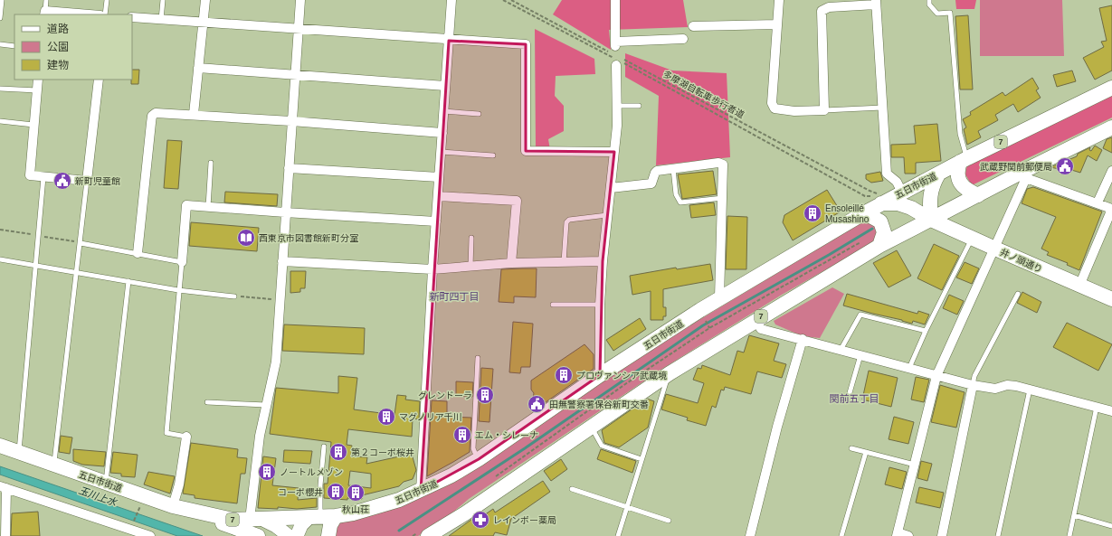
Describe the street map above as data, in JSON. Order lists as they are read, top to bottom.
{
  "streets": {
    "main road": ["7", "五日市街道", "井ノ頭通り"],
    "path": ["多摩湖自転車歩行者道"]
  },
  "crossings": [
    ["多摩湖自転車歩行者道", "五日市街道"],
    ["多摩湖自転車歩行者道", "井ノ頭通り"],
    ["7", "井ノ頭通り"],
    ["五日市街道", "井ノ頭通り"]
  ],
  "districts": ["新町四丁目", "関前五丁目"],
  "water": ["玉川上水"],
  "places": {
    "public building": ["武蔵野関前郵便局", "新町児童館", "田無警察署保谷新町交番"],
    "building": [
      "Ensoleillé Musashino",
      "プロヴァンシア武蔵境",
      "グレンドーラ",
      "マグノリア千川",
      "エム・シレーナ",
      "第２コーポ桜井",
      "ノートルメゾン",
      "コーポ櫻井",
      "秋山荘"
    ],
    "library": ["西東京市図書館新町分室"],
    "pharmacy": ["レインボー薬局"]
  },
  "legend": ["道路", "公園", "建物"]
}
